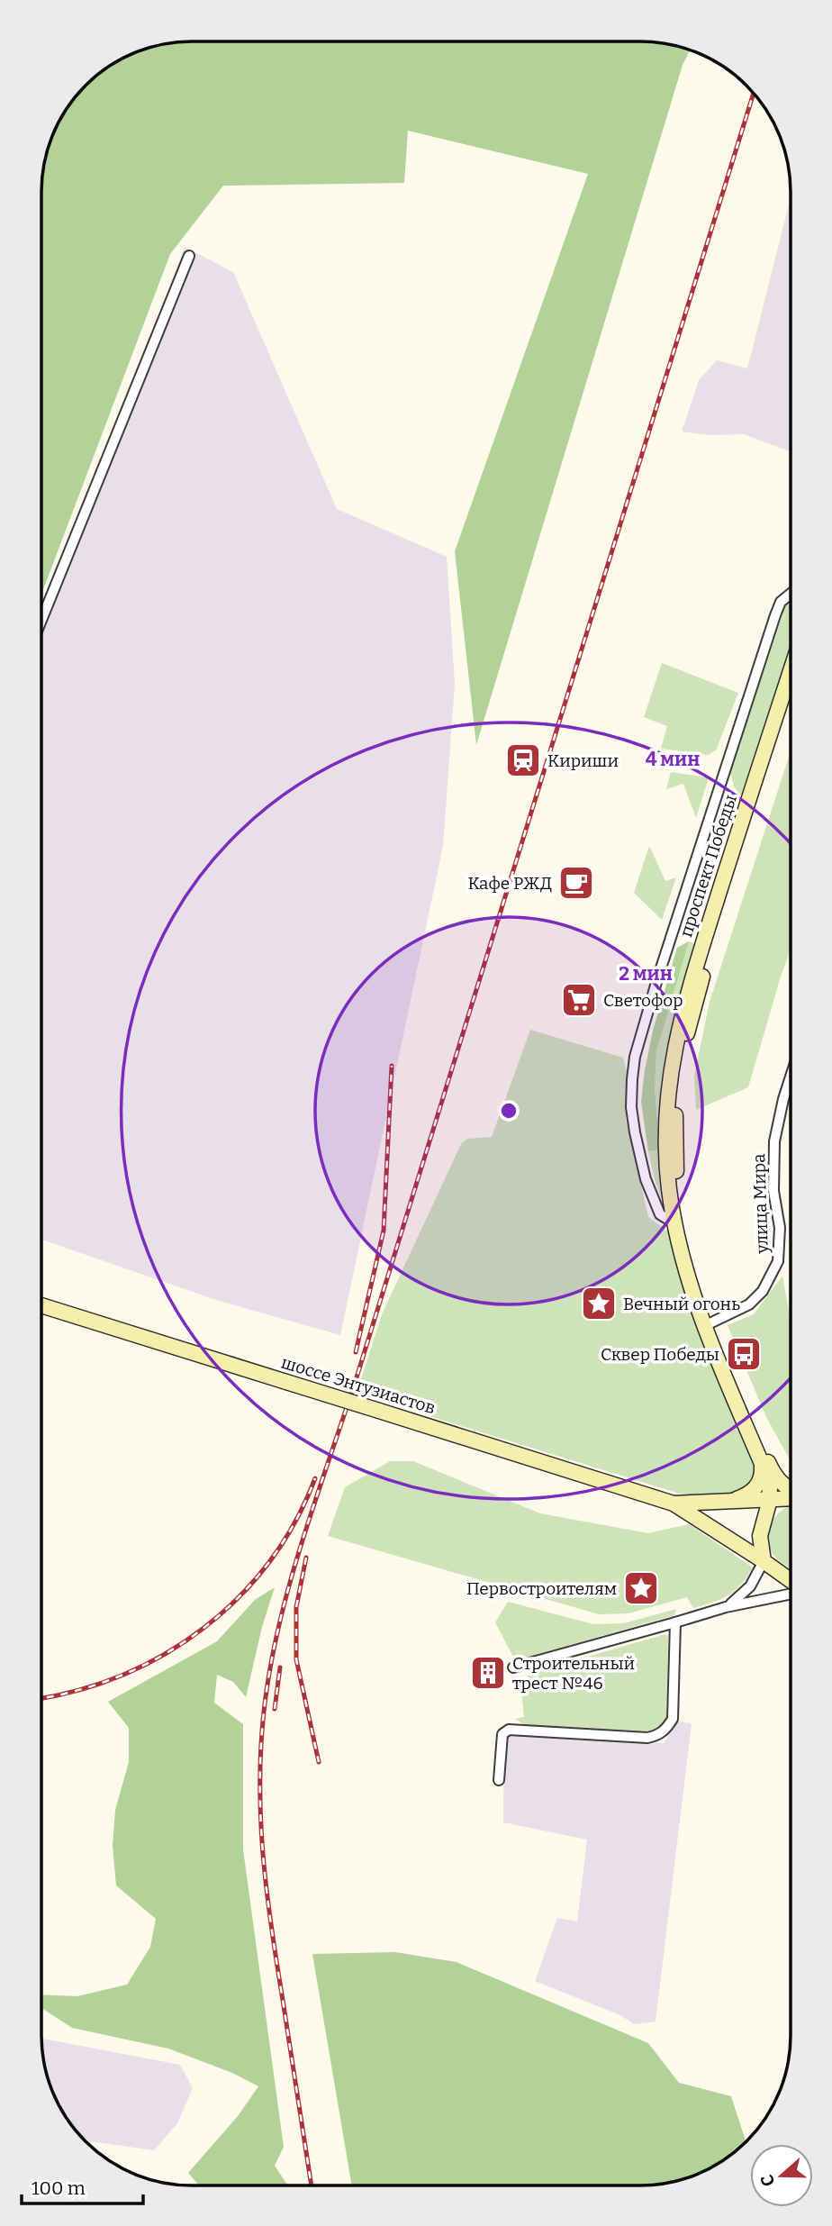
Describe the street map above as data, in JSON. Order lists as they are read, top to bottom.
{
  "streets": {
    "main road": ["проспект Победы", "шоссе Энтузиастов"],
    "street": ["улица Мира"]
  },
  "crossings": [
    ["проспект Победы", "улица Мира"]
  ],
  "places": {
    "station": ["Кириши"],
    "cafe": ["Кафе РЖД"],
    "supermarket": ["Светофор"],
    "place": ["Вечный огонь", "Первостроителям"],
    "bus stop": ["Сквер Победы"],
    "building": ["Строительный трест №46"]
  },
  "scale_bar": "100 m",
  "north": "left",
  "rings": ["4 мин", "2 мин"]
}
